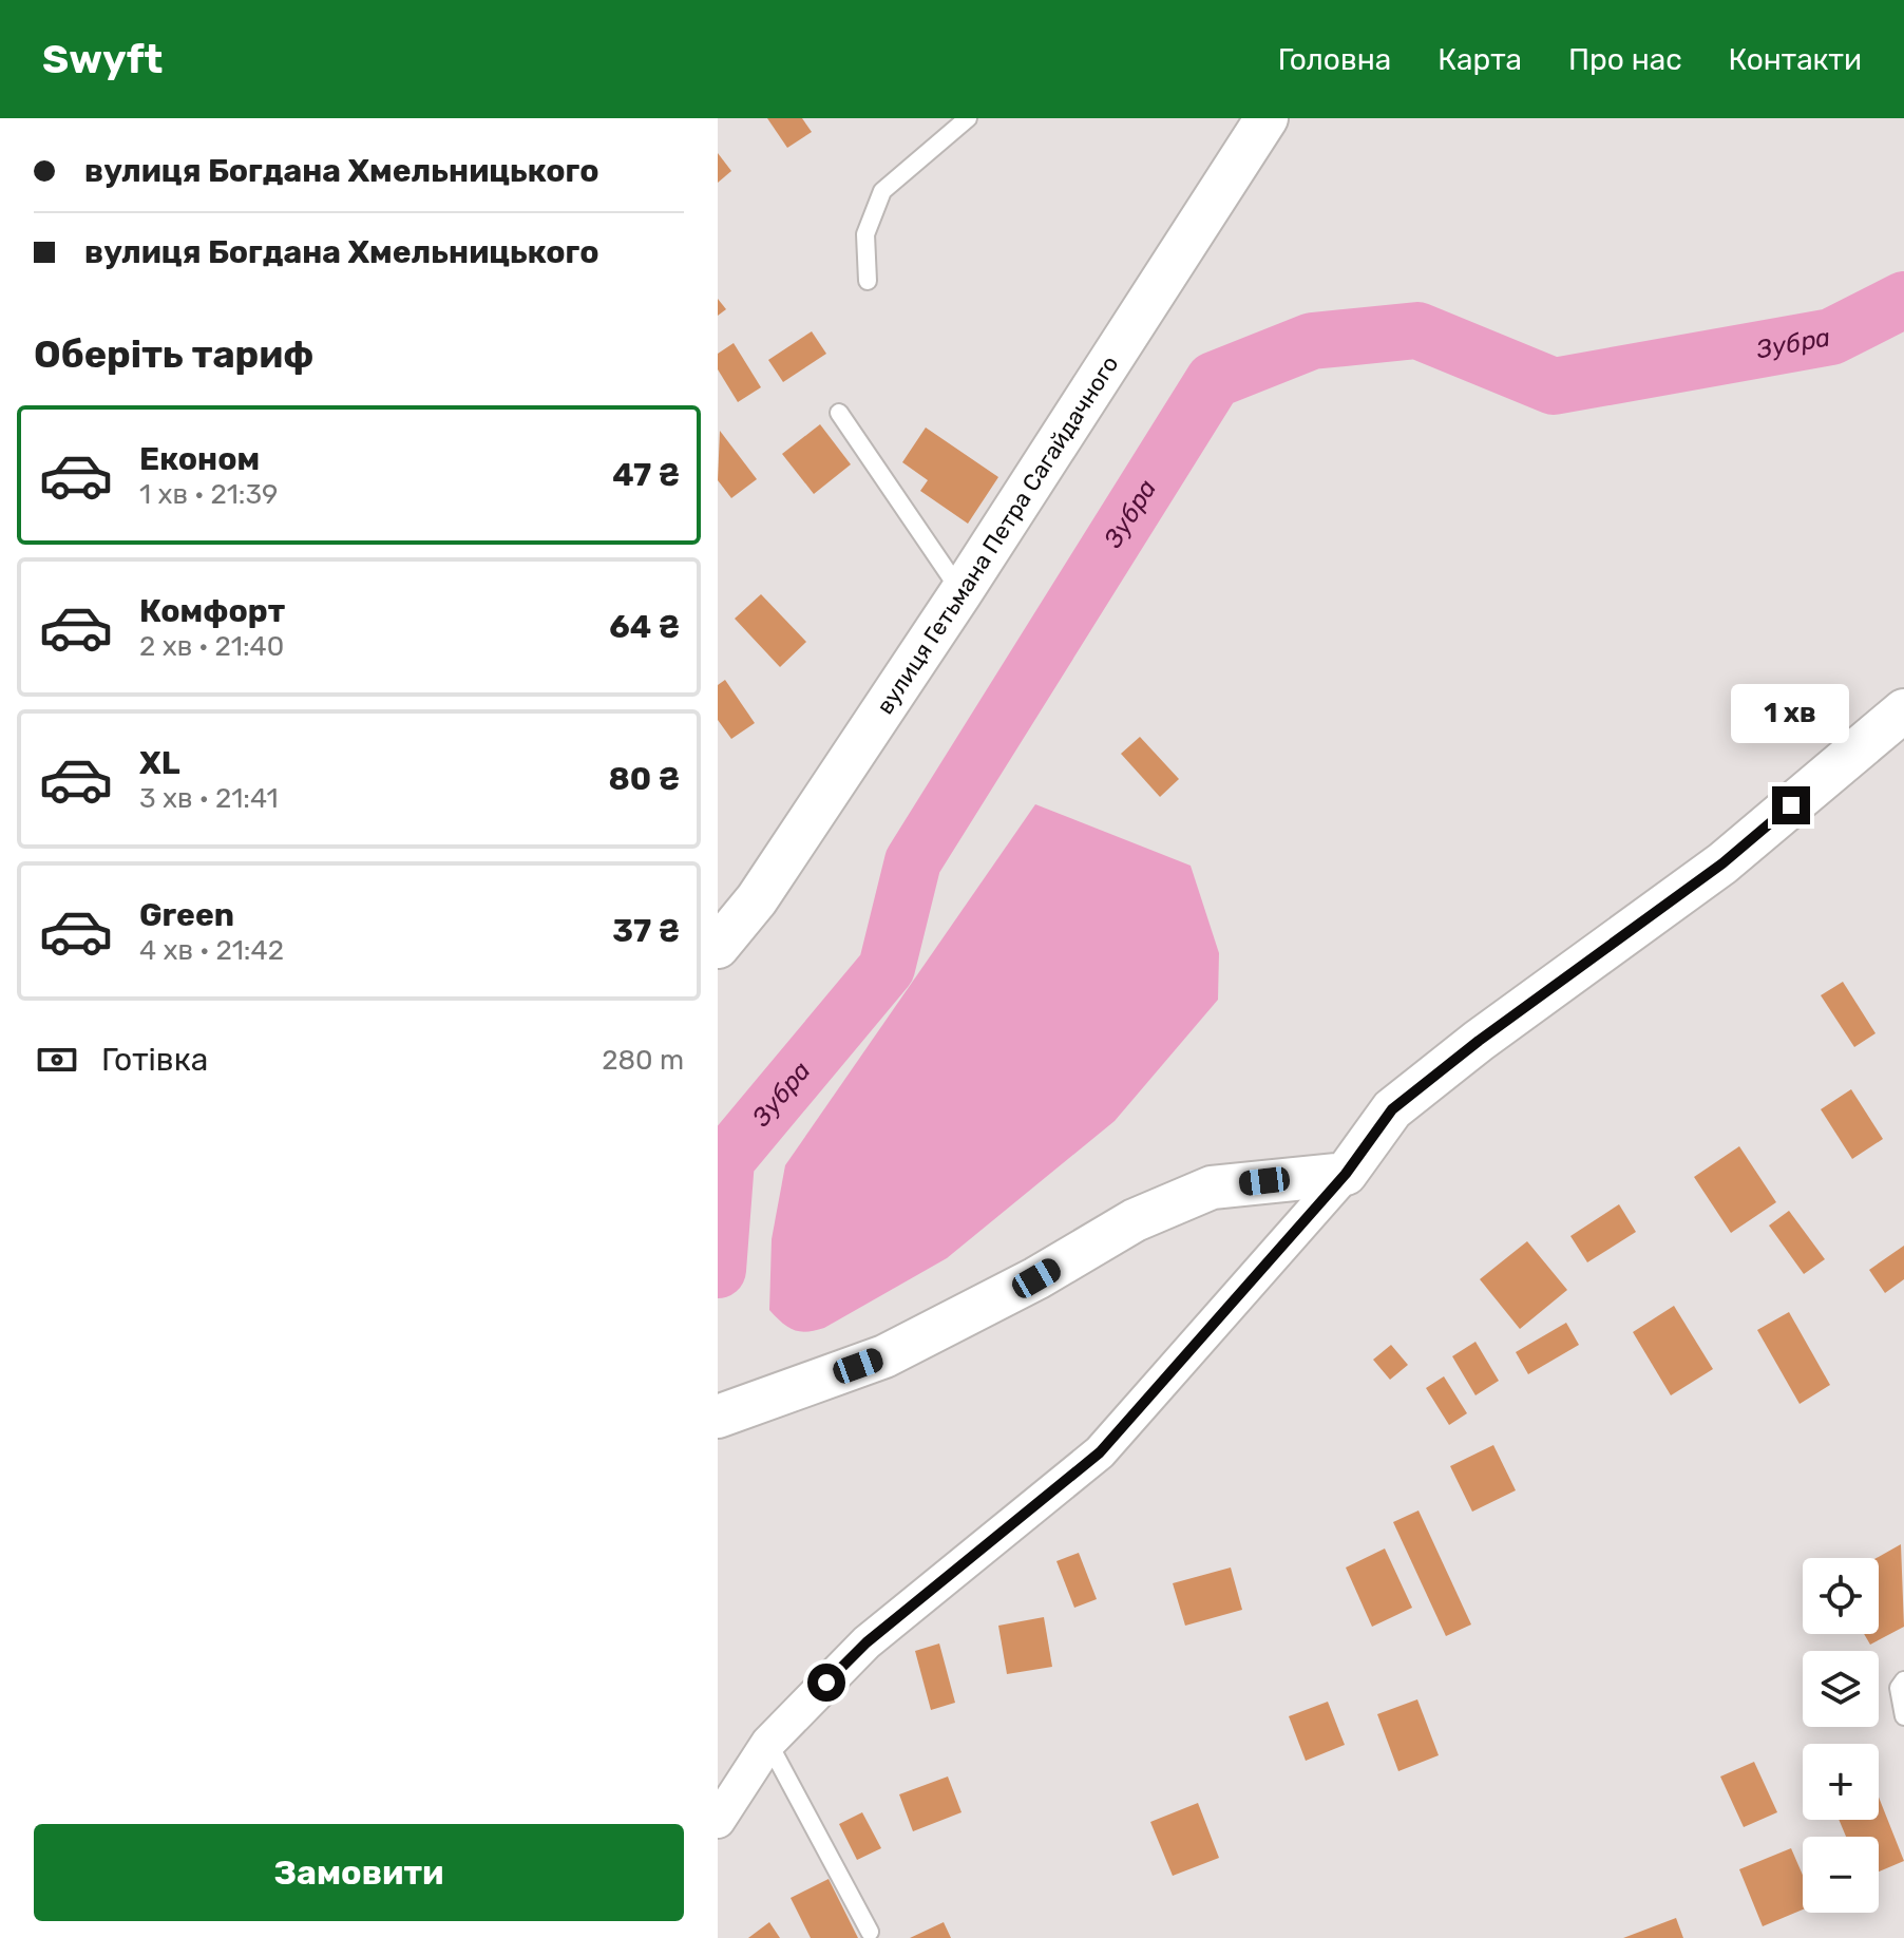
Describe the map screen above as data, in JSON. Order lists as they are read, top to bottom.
{
  "streets": {
    "street": ["вулиця Гетьмана Петра Сагайдачного"]
  },
  "water": ["Зубра"],
  "page": {
    "header": "Swyft",
    "nav": [
      "Головна",
      "Карта",
      "Про нас",
      "Контакти"
    ],
    "banner": ["вулиця Богдана Хмельницького", "вулиця Богдана Хмельницького"],
    "heading": "Оберіть тариф",
    "list": [
      {
        "name": "Економ",
        "note": "1 хв · 21:39",
        "value": "47 ₴"
      },
      {
        "name": "Комфорт",
        "note": "2 хв · 21:40",
        "value": "64 ₴"
      },
      {
        "name": "XL",
        "note": "3 хв · 21:41",
        "value": "80 ₴"
      },
      {
        "name": "Green",
        "note": "4 хв · 21:42",
        "value": "37 ₴"
      }
    ],
    "bubble": "1 хв",
    "pay": ["Готівка", "280 m"],
    "map_buttons": ["+", "−"],
    "buttons": "Замовити"
  }
}
